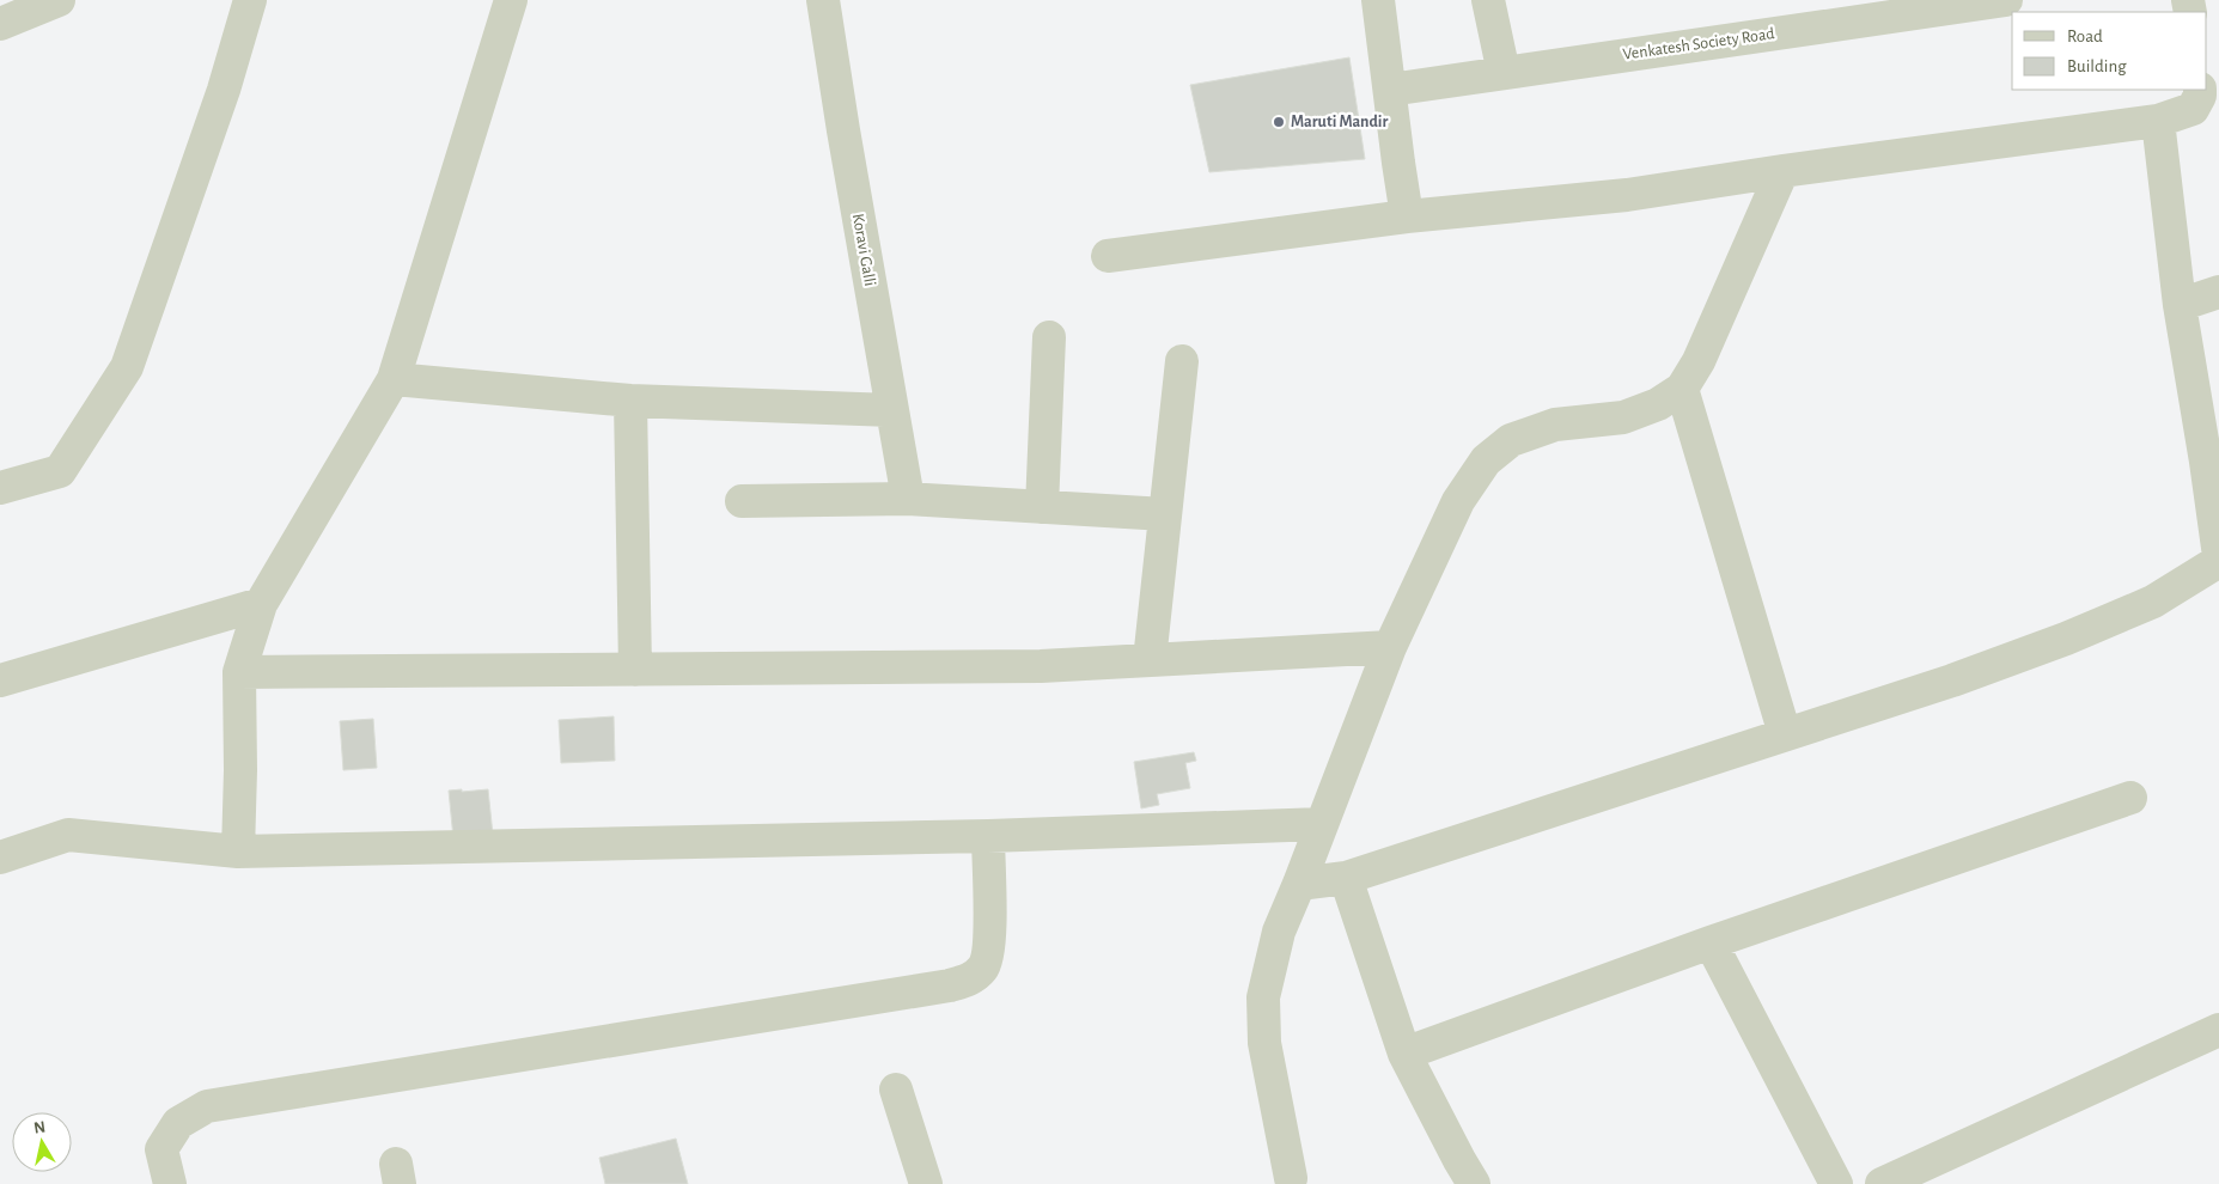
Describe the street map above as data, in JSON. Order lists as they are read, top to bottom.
{
  "streets": {
    "street": ["Venkatesh Society Road", "Koravi Galli"]
  },
  "places": ["Maruti Mandir"],
  "legend": ["Road", "Building"],
  "north": "top"
}
